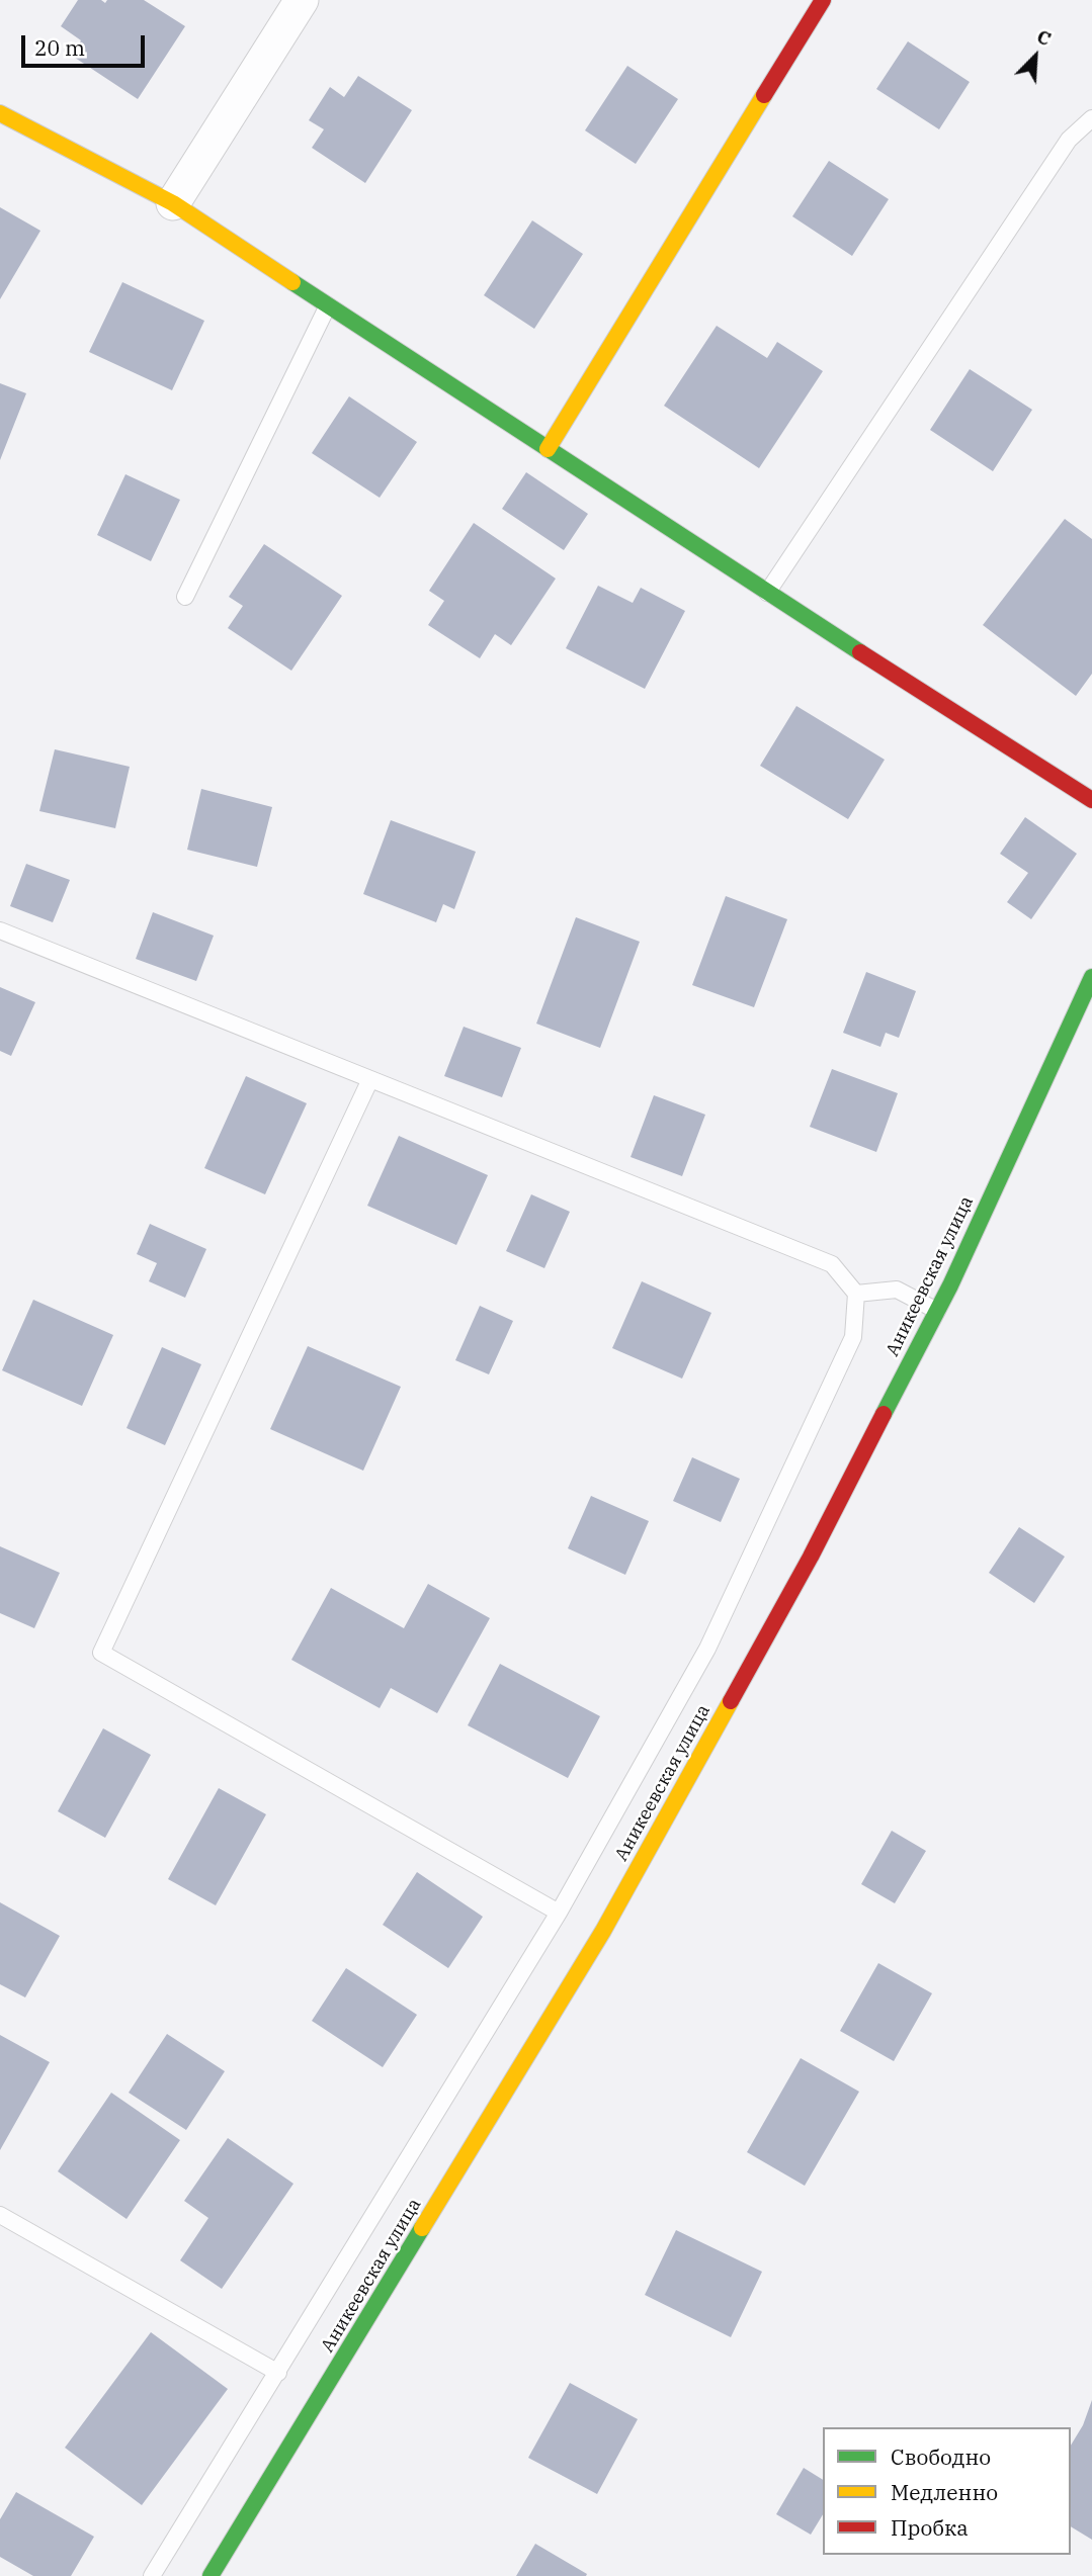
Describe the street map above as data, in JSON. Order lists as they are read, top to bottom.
{
  "streets": {
    "street": ["Аникеевская улица"]
  },
  "legend": ["Свободно", "Медленно", "Пробка"],
  "scale_bar": "20 m",
  "north": "top right"
}
